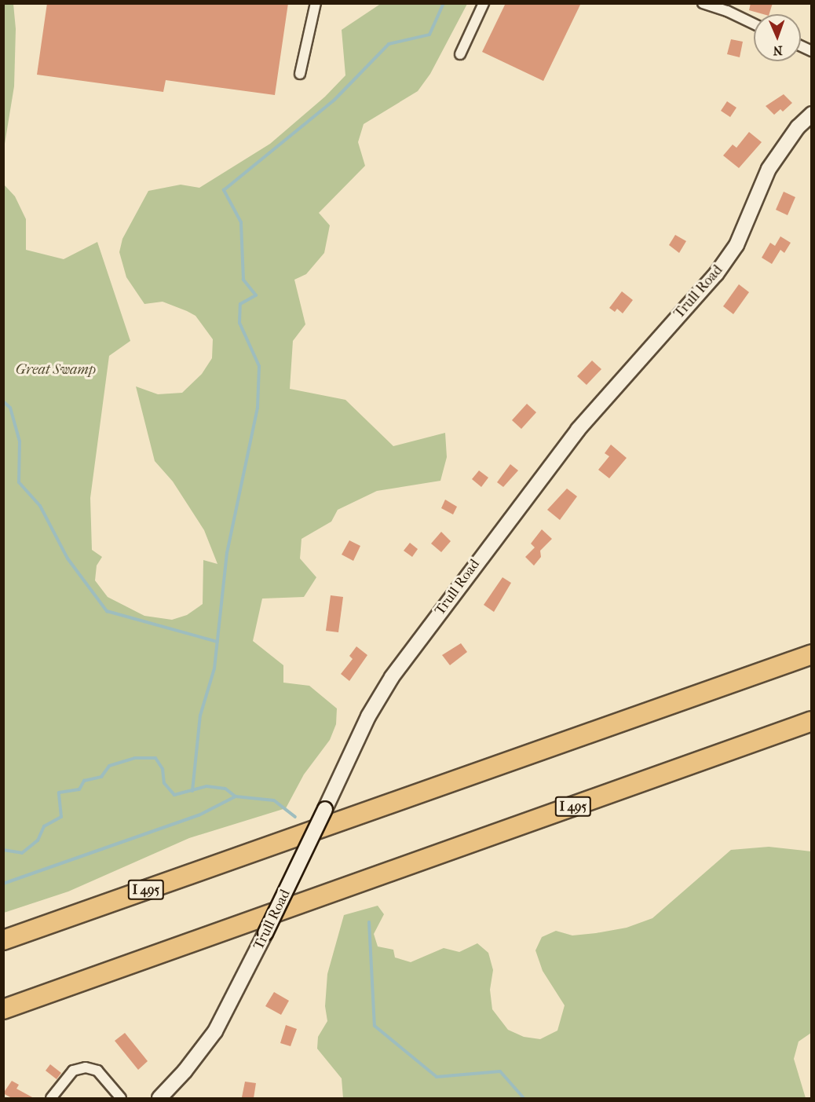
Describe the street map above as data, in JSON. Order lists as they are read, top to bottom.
{
  "streets": {
    "highway": ["I 495"],
    "street": ["Trull Road"]
  },
  "parks": ["Great Swamp"],
  "north": "bottom"
}
